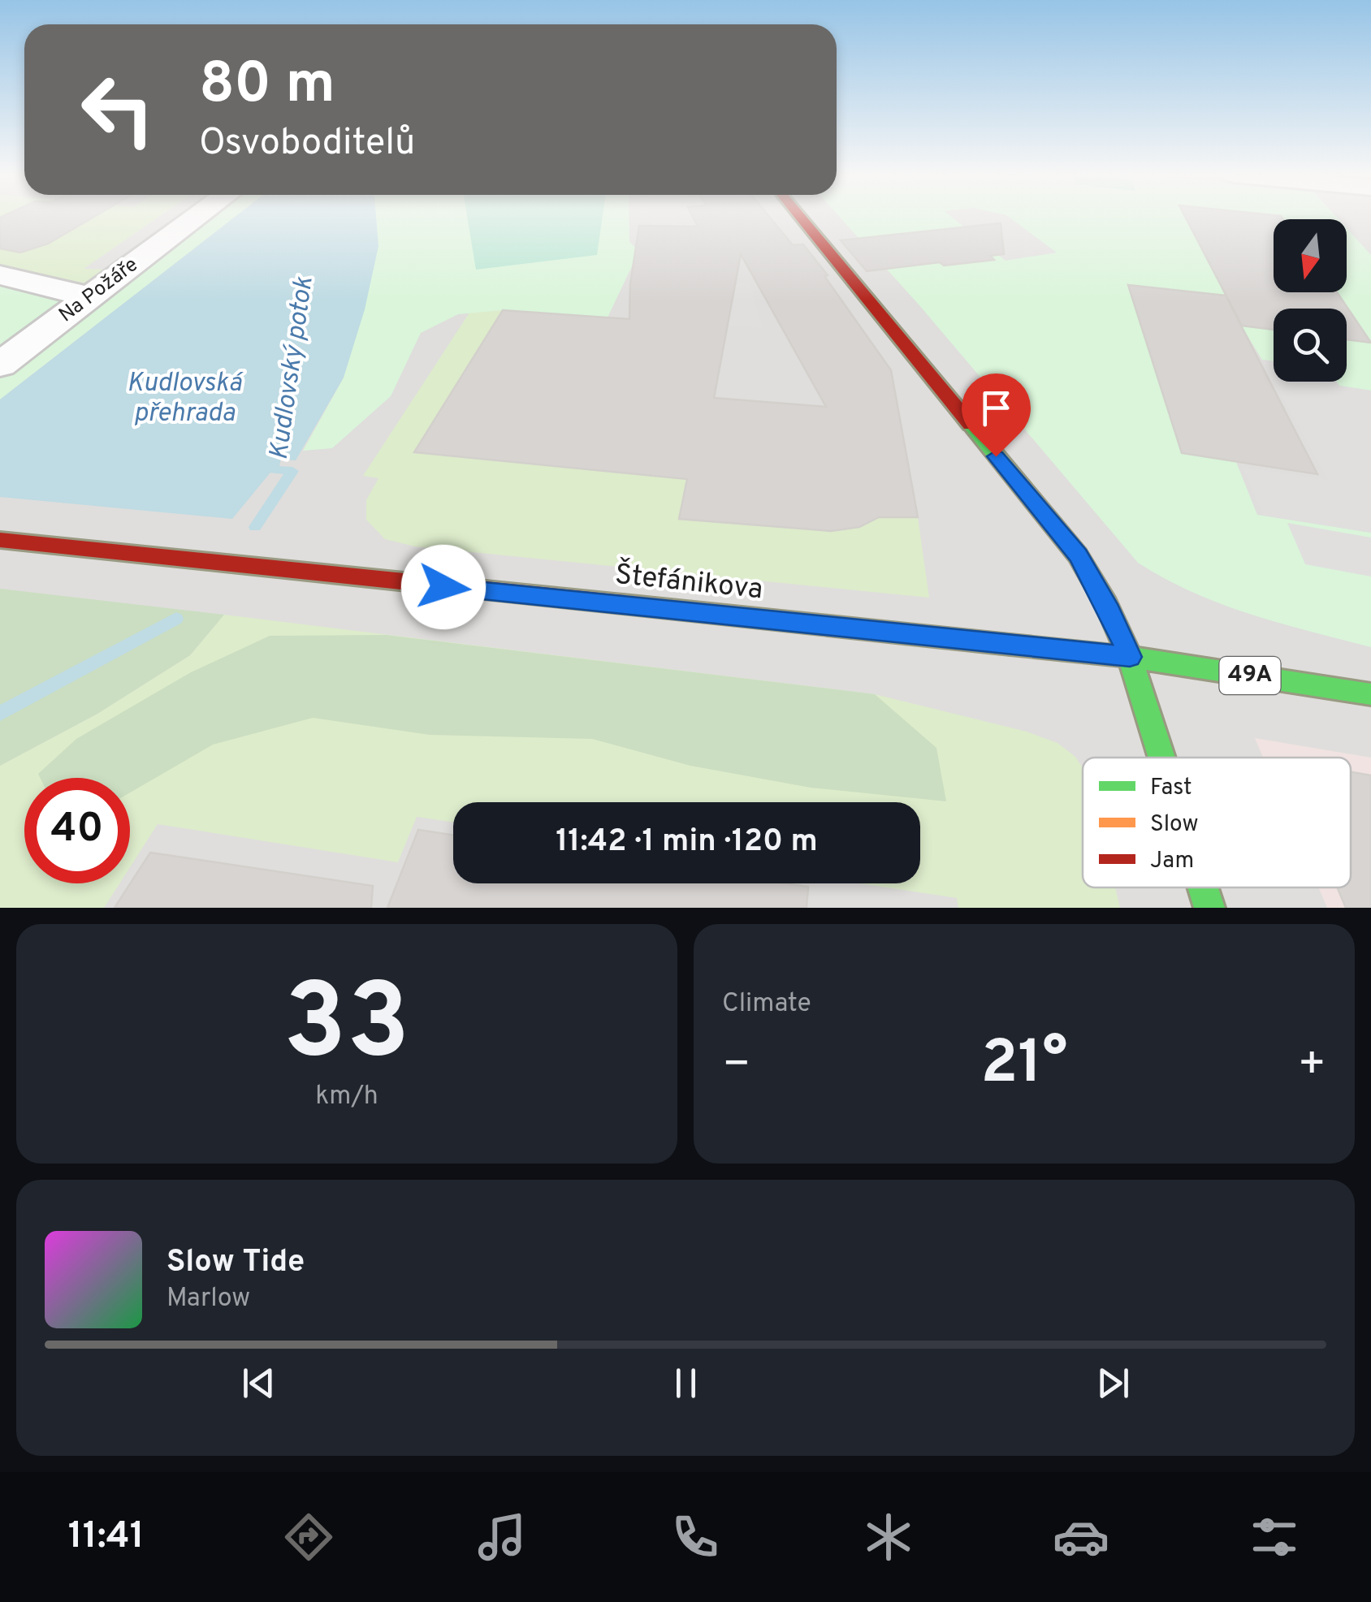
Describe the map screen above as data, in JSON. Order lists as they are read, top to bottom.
{
  "streets": {
    "street": ["Na Požáře", "Štefánikova", "49A"]
  },
  "water": ["Kudlovský potok", "Kudlovská přehrada"],
  "legend": ["Fast", "Slow", "Jam"],
  "north": "bottom",
  "page": {
    "turn": ["80 m", "Osvoboditelů"],
    "limit": "40",
    "trip": "11:42 · 1 min · 120 m",
    "tile": [
      ["33", "km/h"],
      "Climate"
    ],
    "heat": ["−", "21°", "+"],
    "song": ["Slow Tide", "Marlow"],
    "tabs": "11:41"
  }
}
